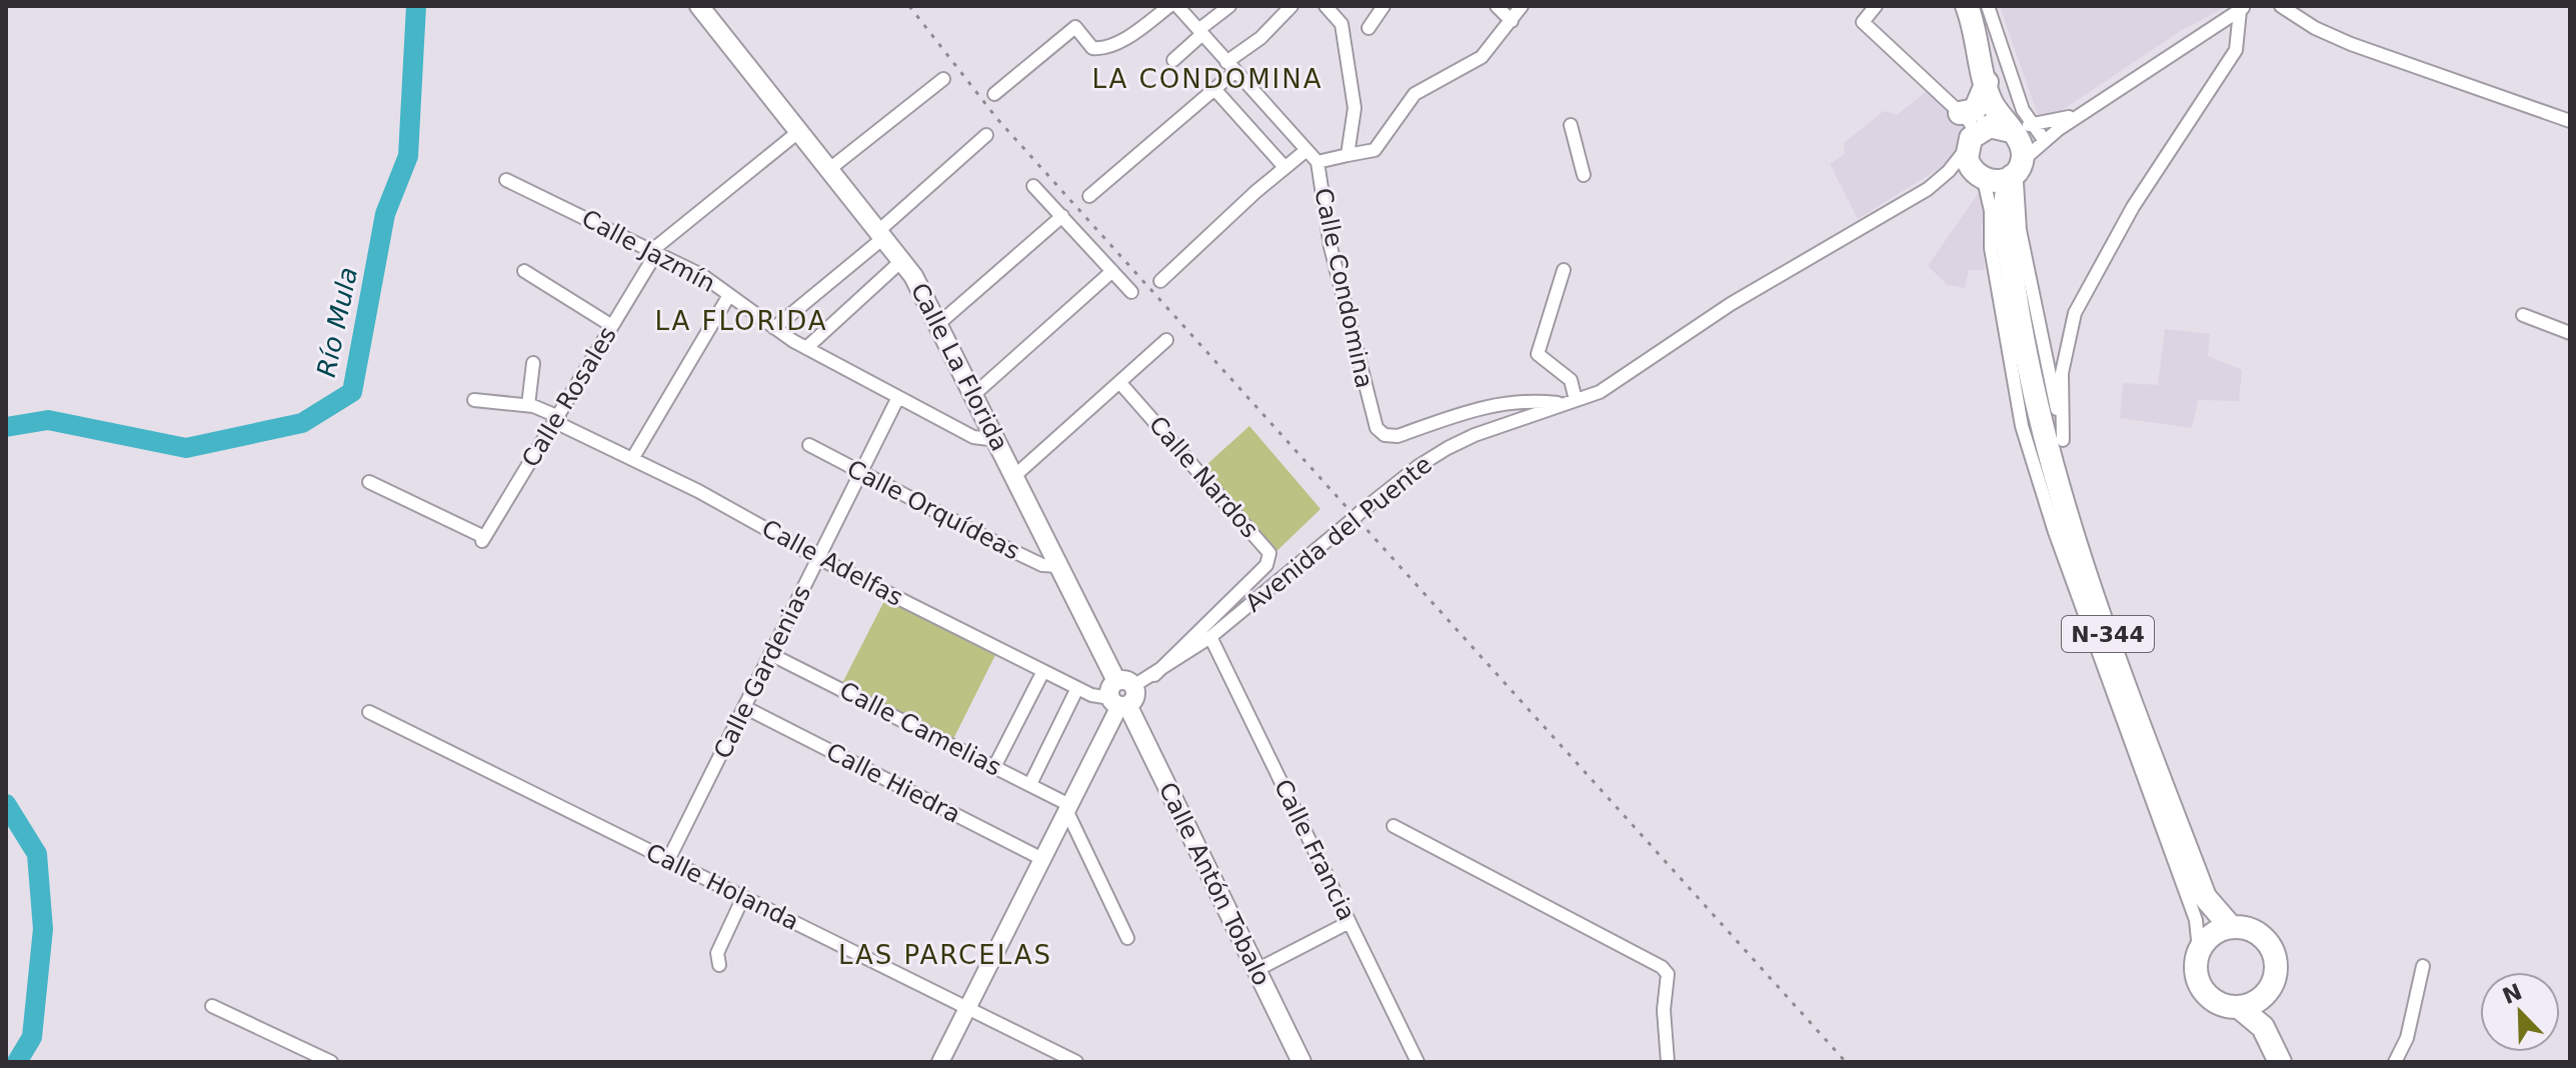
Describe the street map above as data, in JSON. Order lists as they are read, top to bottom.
{
  "streets": {
    "highway": ["N-344"],
    "main road": ["Calle La Florida", "Calle Antón Tobalo"],
    "street": [
      "Calle Jazmín",
      "Calle Condomina",
      "Calle Rosales",
      "Calle Nardos",
      "Calle Orquídeas",
      "Avenida del Puente",
      "Calle Adelfas",
      "Calle Gardenias",
      "Calle Camelias",
      "Calle Hiedra",
      "Calle Francia",
      "Calle Holanda"
    ]
  },
  "crossings": [
    ["Calle Jazmín", "Calle La Florida"],
    ["Calle Jazmín", "Calle Rosales"],
    ["Calle Jazmín", "Calle Gardenias"],
    ["Calle Condomina", "Avenida del Puente"],
    ["Calle La Florida", "Calle Rosales"],
    ["Calle La Florida", "Calle Orquídeas"],
    ["Calle La Florida", "Avenida del Puente"],
    ["Calle La Florida", "Calle Adelfas"],
    ["Calle La Florida", "Calle Antón Tobalo"],
    ["Calle Rosales", "Calle Adelfas"],
    ["Calle Nardos", "Avenida del Puente"],
    ["Calle Orquídeas", "Calle Gardenias"],
    ["Avenida del Puente", "Calle Adelfas"],
    ["Avenida del Puente", "N-344"],
    ["Avenida del Puente", "Calle Francia"],
    ["Avenida del Puente", "Calle Antón Tobalo"],
    ["Calle Adelfas", "Calle Gardenias"],
    ["Calle Adelfas", "Calle Antón Tobalo"],
    ["Calle Gardenias", "Calle Camelias"],
    ["Calle Gardenias", "Calle Hiedra"],
    ["Calle Gardenias", "Calle Holanda"]
  ],
  "districts": ["LA CONDOMINA", "LA FLORIDA", "LAS PARCELAS"],
  "water": ["Río Mula"],
  "north": "top left"
}
